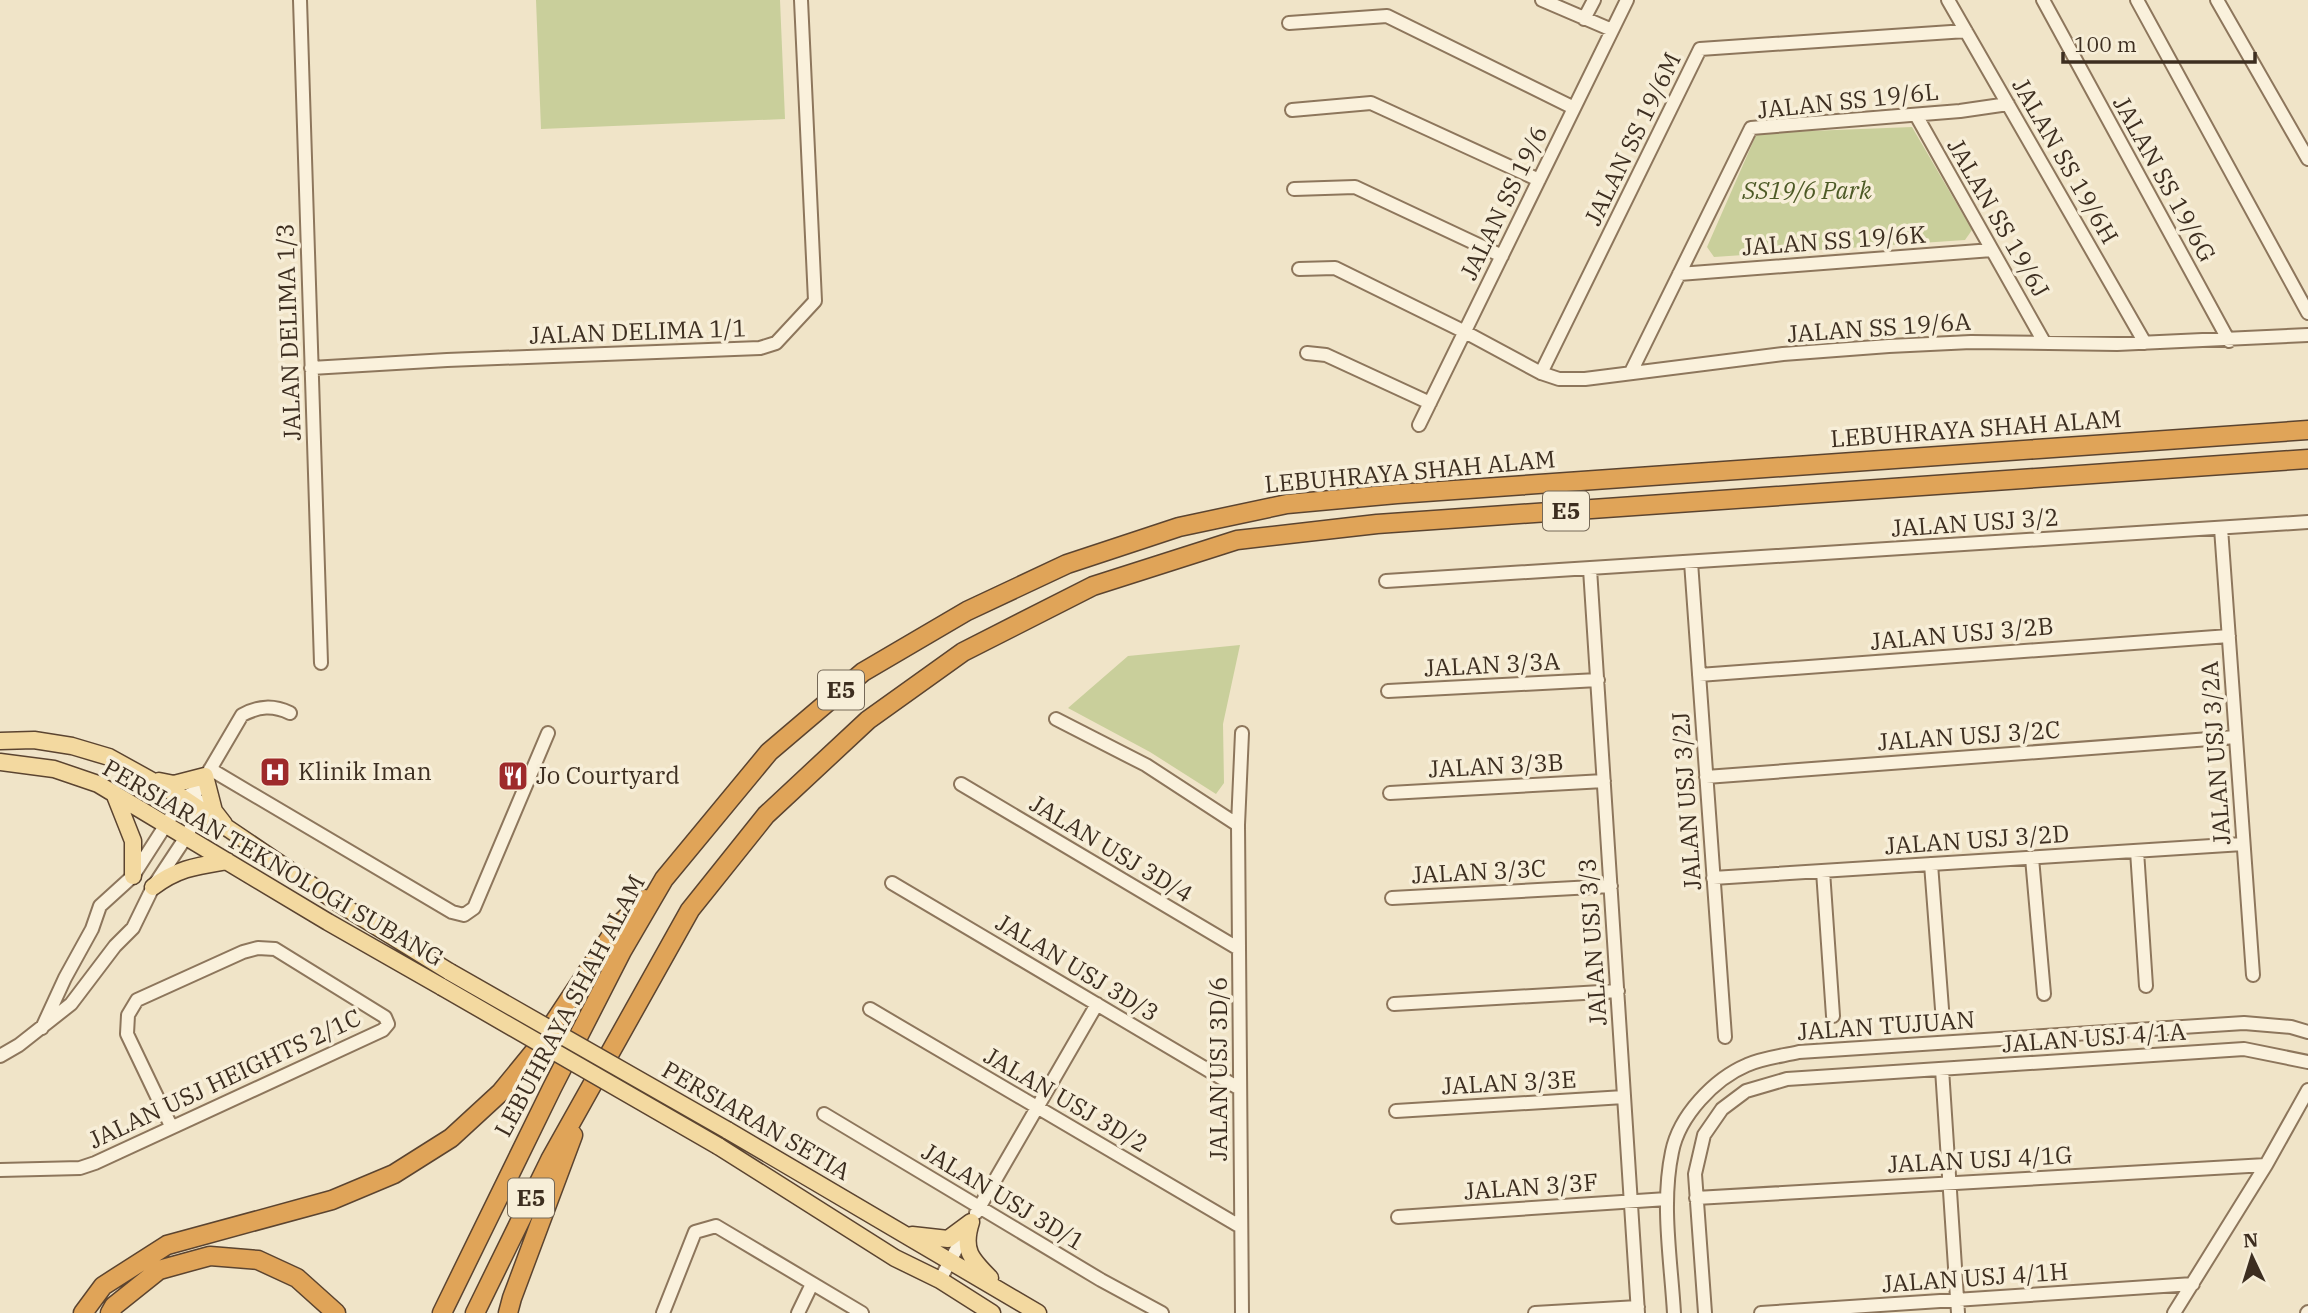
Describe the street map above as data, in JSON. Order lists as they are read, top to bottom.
{
  "streets": {
    "highway": ["LEBUHRAYA SHAH ALAM", "E5"],
    "main road": ["PERSIARAN TEKNOLOGI SUBANG", "PERSIARAN SETIA"],
    "street": [
      "JALAN SS 19/6L",
      "JALAN SS 19/6M",
      "JALAN SS 19/6H",
      "JALAN SS 19/6G",
      "JALAN SS 19/6",
      "JALAN SS 19/6J",
      "JALAN SS 19/6K",
      "JALAN SS 19/6A",
      "JALAN DELIMA 1/3",
      "JALAN DELIMA 1/1",
      "JALAN USJ 3/2",
      "JALAN USJ 3/2B",
      "JALAN 3/3A",
      "JALAN USJ 3/2C",
      "JALAN USJ 3/2A",
      "JALAN 3/3B",
      "JALAN USJ 3/2J",
      "JALAN USJ 3/2D",
      "JALAN USJ 3D/4",
      "JALAN 3/3C",
      "JALAN USJ 3/3",
      "JALAN USJ 3D/3",
      "JALAN TUJUAN",
      "JALAN USJ 4/1A",
      "JALAN USJ 3D/6",
      "JALAN USJ HEIGHTS 2/1C",
      "JALAN 3/3E",
      "JALAN USJ 3D/2",
      "JALAN USJ 4/1G",
      "JALAN 3/3F",
      "JALAN USJ 3D/1",
      "JALAN USJ 4/1H"
    ]
  },
  "crossings": [
    ["JALAN SS 19/6L", "JALAN SS 19/6H"],
    ["JALAN SS 19/6L", "JALAN SS 19/6J"],
    ["JALAN SS 19/6L", "JALAN SS 19/6K"],
    ["JALAN SS 19/6L", "JALAN SS 19/6A"],
    ["JALAN SS 19/6M", "JALAN SS 19/6H"],
    ["JALAN SS 19/6M", "JALAN SS 19/6A"],
    ["JALAN SS 19/6H", "JALAN SS 19/6A"],
    ["JALAN SS 19/6G", "JALAN SS 19/6A"],
    ["JALAN SS 19/6", "JALAN SS 19/6A"],
    ["JALAN SS 19/6J", "JALAN SS 19/6K"],
    ["JALAN SS 19/6J", "JALAN SS 19/6A"],
    ["JALAN DELIMA 1/3", "JALAN DELIMA 1/1"],
    ["JALAN USJ 3/2", "JALAN USJ 3/2A"],
    ["JALAN USJ 3/2", "JALAN USJ 3/2J"],
    ["JALAN USJ 3/2", "JALAN USJ 3/3"],
    ["JALAN USJ 3/2B", "JALAN USJ 3/2A"],
    ["JALAN USJ 3/2B", "JALAN USJ 3/2J"],
    ["JALAN 3/3A", "JALAN USJ 3/3"],
    ["JALAN USJ 3/2C", "JALAN USJ 3/2A"],
    ["JALAN USJ 3/2C", "JALAN USJ 3/2J"],
    ["JALAN USJ 3/2A", "JALAN USJ 3/2D"],
    ["JALAN 3/3B", "JALAN USJ 3/3"],
    ["JALAN USJ 3/2J", "JALAN USJ 3/2D"],
    ["JALAN USJ 3D/4", "JALAN USJ 3D/6"],
    ["PERSIARAN TEKNOLOGI SUBANG", "PERSIARAN SETIA"],
    ["JALAN 3/3C", "JALAN USJ 3/3"],
    ["JALAN USJ 3/3", "JALAN 3/3E"],
    ["JALAN USJ 3/3", "JALAN 3/3F"],
    ["JALAN USJ 3D/3", "JALAN USJ 3D/6"],
    ["JALAN TUJUAN", "JALAN 3/3F"],
    ["JALAN USJ 4/1A", "JALAN USJ 4/1G"],
    ["JALAN USJ 3D/6", "JALAN USJ 3D/2"]
  ],
  "parks": ["SS19/6 Park"],
  "places": {
    "hospital": ["Klinik Iman"],
    "restaurant": ["Jo Courtyard"]
  },
  "scale_bar": "100 m",
  "north": "top"
}
